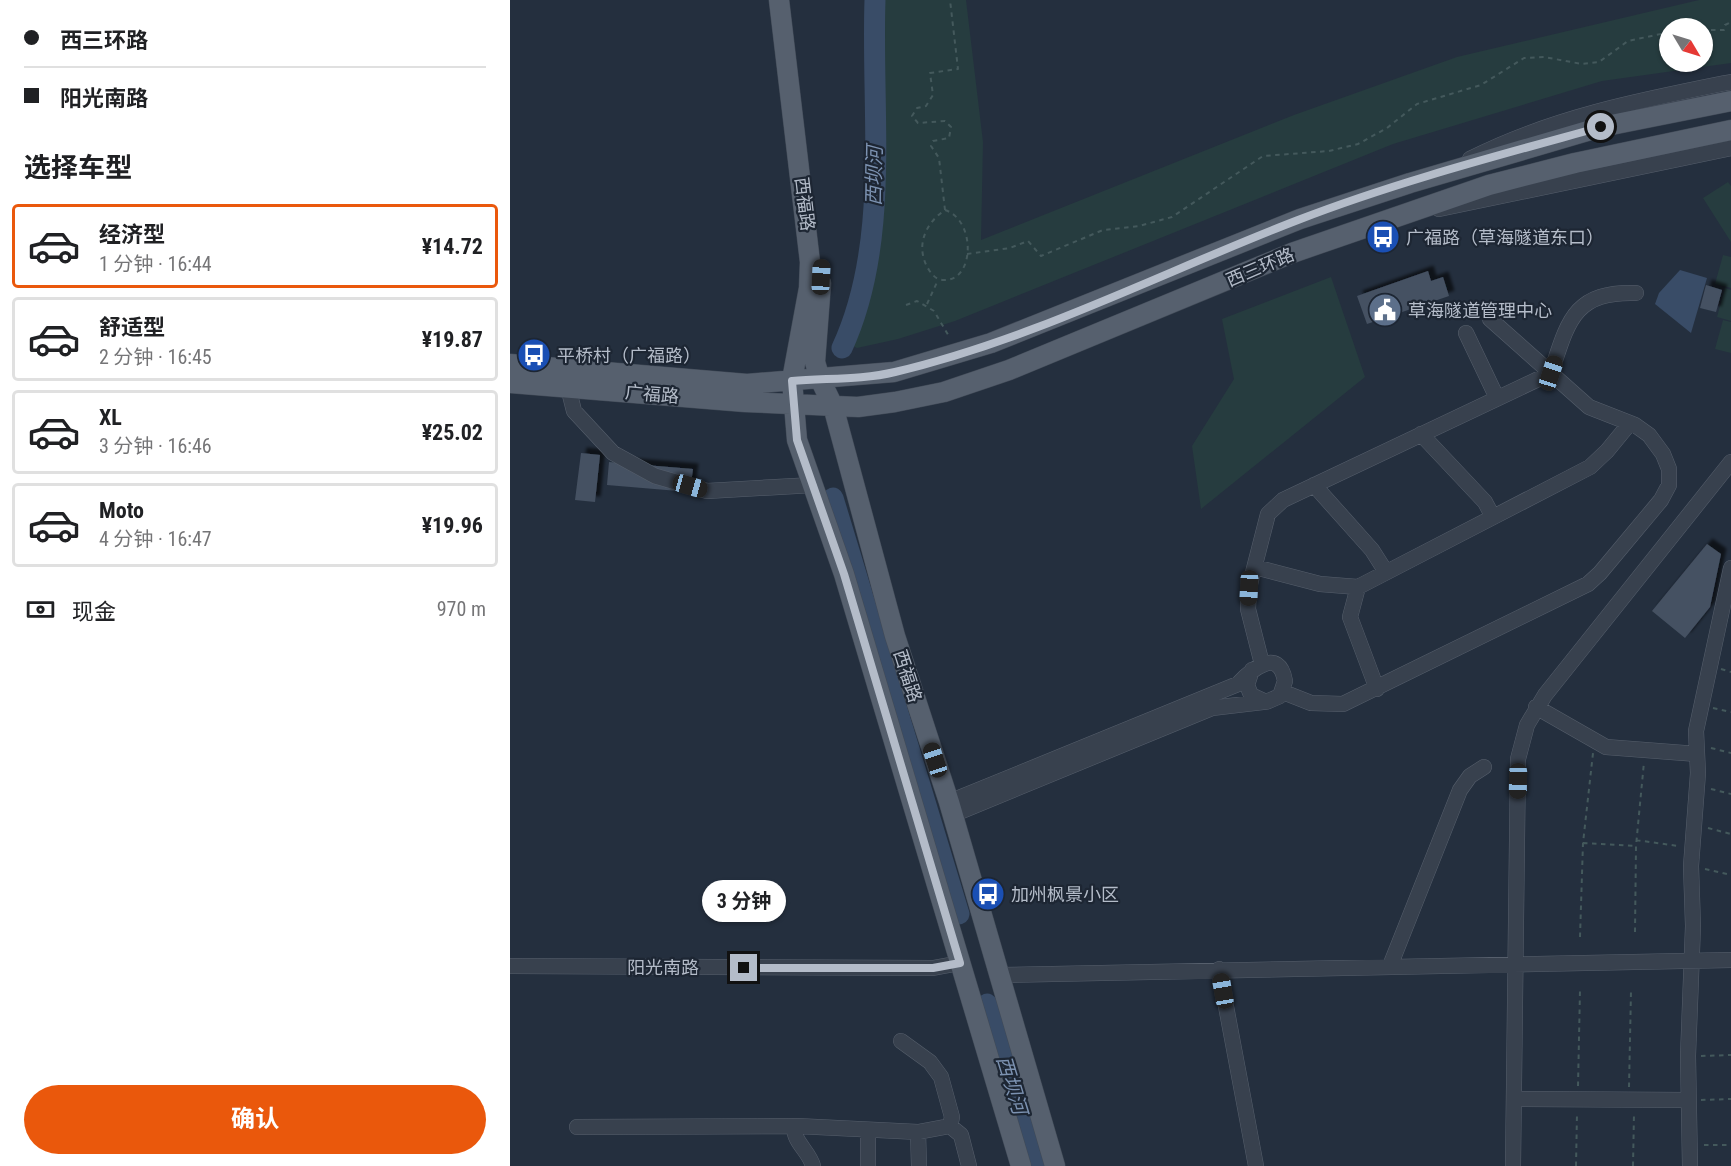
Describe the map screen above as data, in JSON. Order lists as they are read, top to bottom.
{
  "streets": {
    "main road": ["西福路", "西三环路", "广福路"],
    "street": ["阳光南路"]
  },
  "crossings": [
    ["西福路", "西三环路"],
    ["西福路", "广福路"],
    ["西福路", "阳光南路"],
    ["西三环路", "广福路"]
  ],
  "water": ["西坝河"],
  "places": {
    "bus stop": ["广福路（草海隧道东口）", "平桥村（广福路）", "加州枫景小区"],
    "public building": ["草海隧道管理中心"]
  },
  "north": "bottom right",
  "page": {
    "banner": ["西三环路", "阳光南路"],
    "heading": "选择车型",
    "list": [
      {
        "name": "经济型",
        "note": "1 分钟 · 16:44",
        "value": "¥14.72"
      },
      {
        "name": "舒适型",
        "note": "2 分钟 · 16:45",
        "value": "¥19.87"
      },
      {
        "name": "XL",
        "note": "3 分钟 · 16:46",
        "value": "¥25.02"
      },
      {
        "name": "Moto",
        "note": "4 分钟 · 16:47",
        "value": "¥19.96"
      }
    ],
    "pay": ["现金", "970 m"],
    "bubble": "3 分钟",
    "buttons": "确认"
  }
}
